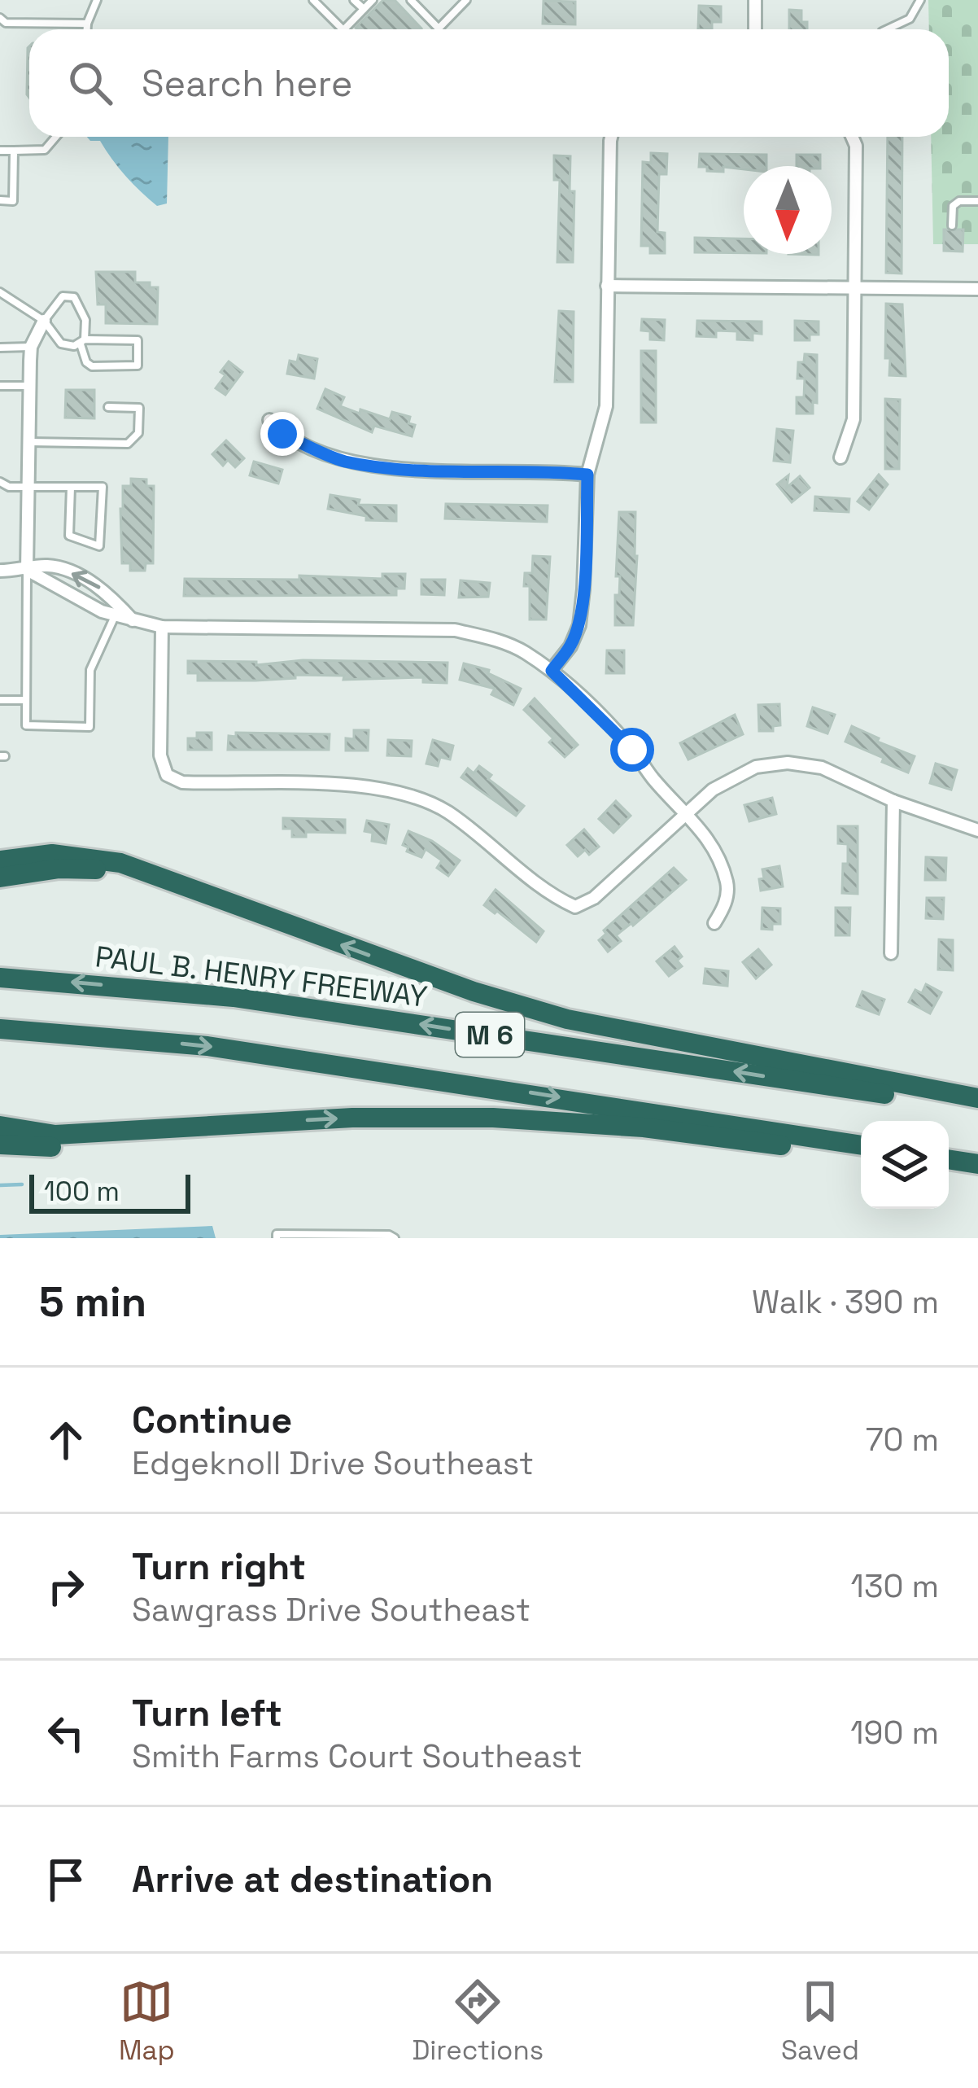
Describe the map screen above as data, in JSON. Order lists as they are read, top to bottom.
{
  "streets": {
    "highway": ["PAUL B. HENRY FREEWAY", "M 6"]
  },
  "scale_bar": "100 m",
  "north": "bottom",
  "page": {
    "search": "Search here",
    "scale": "100 m",
    "heading": ["5 min", "Walk · 390 m"],
    "list": [
      ["Continue", "Edgeknoll Drive Southeast", "70 m"],
      ["Turn right", "Sawgrass Drive Southeast", "130 m"],
      ["Turn left", "Smith Farms Court Southeast", "190 m"],
      "Arrive at destination"
    ],
    "nav": ["Map", "Directions", "Saved"]
  }
}
